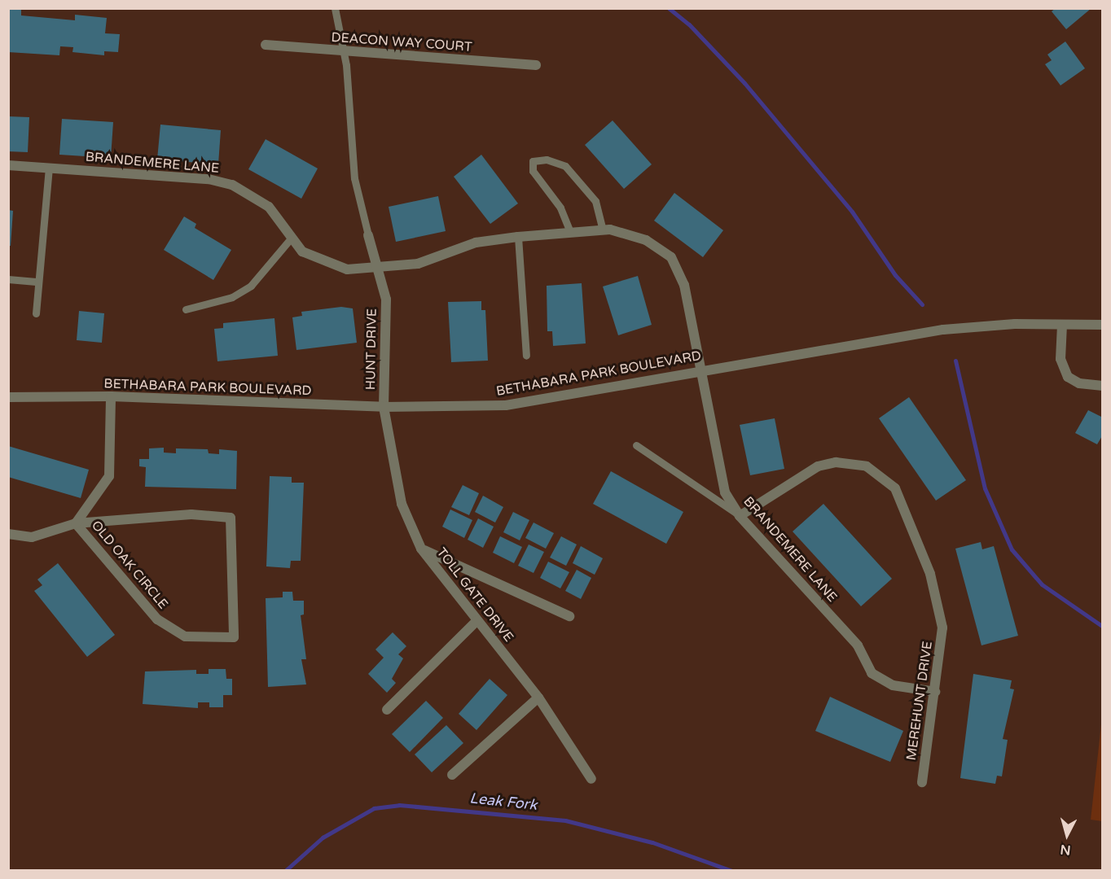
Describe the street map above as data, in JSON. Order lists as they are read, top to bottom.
{
  "streets": {
    "street": [
      "DEACON WAY COURT",
      "BRANDEMERE LANE",
      "HUNT DRIVE",
      "BETHABARA PARK BOULEVARD",
      "OLD OAK CIRCLE",
      "TOLL GATE DRIVE",
      "MEREHUNT DRIVE"
    ]
  },
  "crossings": [
    ["BRANDEMERE LANE", "HUNT DRIVE"],
    ["BRANDEMERE LANE", "BETHABARA PARK BOULEVARD"],
    ["BRANDEMERE LANE", "MEREHUNT DRIVE"],
    ["HUNT DRIVE", "BETHABARA PARK BOULEVARD"],
    ["HUNT DRIVE", "TOLL GATE DRIVE"],
    ["BETHABARA PARK BOULEVARD", "TOLL GATE DRIVE"]
  ],
  "water": ["Leak Fork"],
  "north": "bottom"
}
